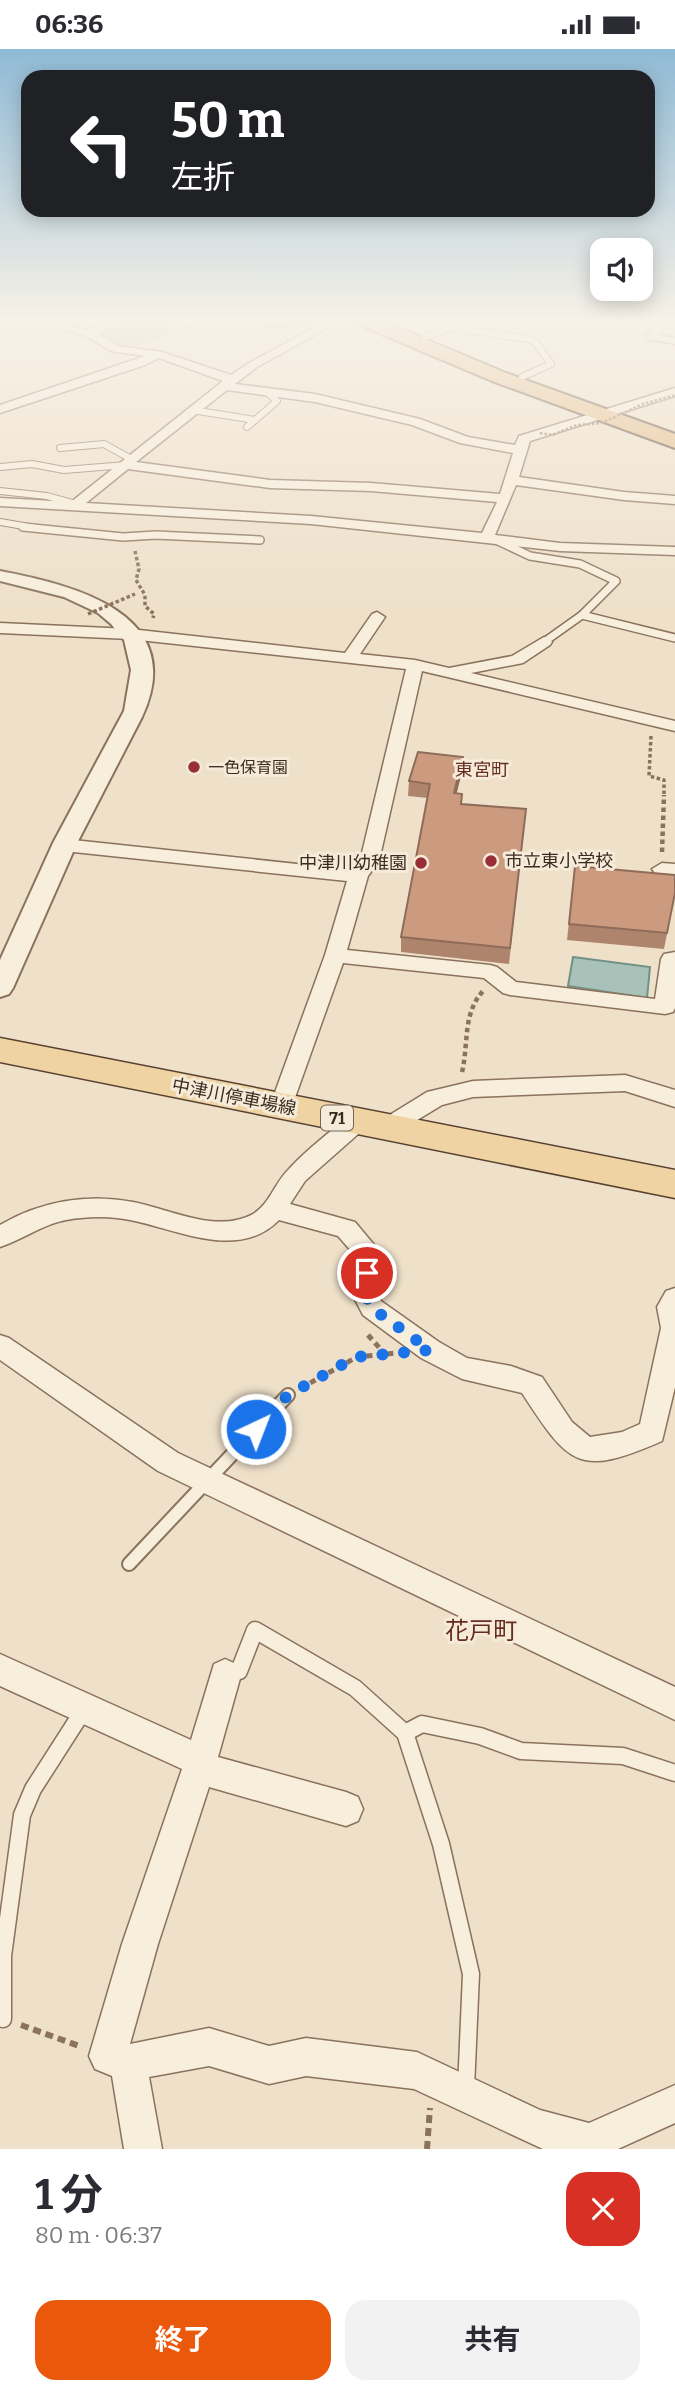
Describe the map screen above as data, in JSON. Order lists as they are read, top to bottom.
{
  "streets": {
    "main road": ["中津川停車場線", "71"]
  },
  "districts": ["東宮町", "花戸町"],
  "places": ["一色保育園", "市立東小学校", "中津川幼稚園"],
  "page": {
    "status": "06:36",
    "turn": ["50 m", "左折"],
    "heading": ["1 分", "80 m · 06:37"],
    "buttons": ["終了", "共有"]
  }
}
